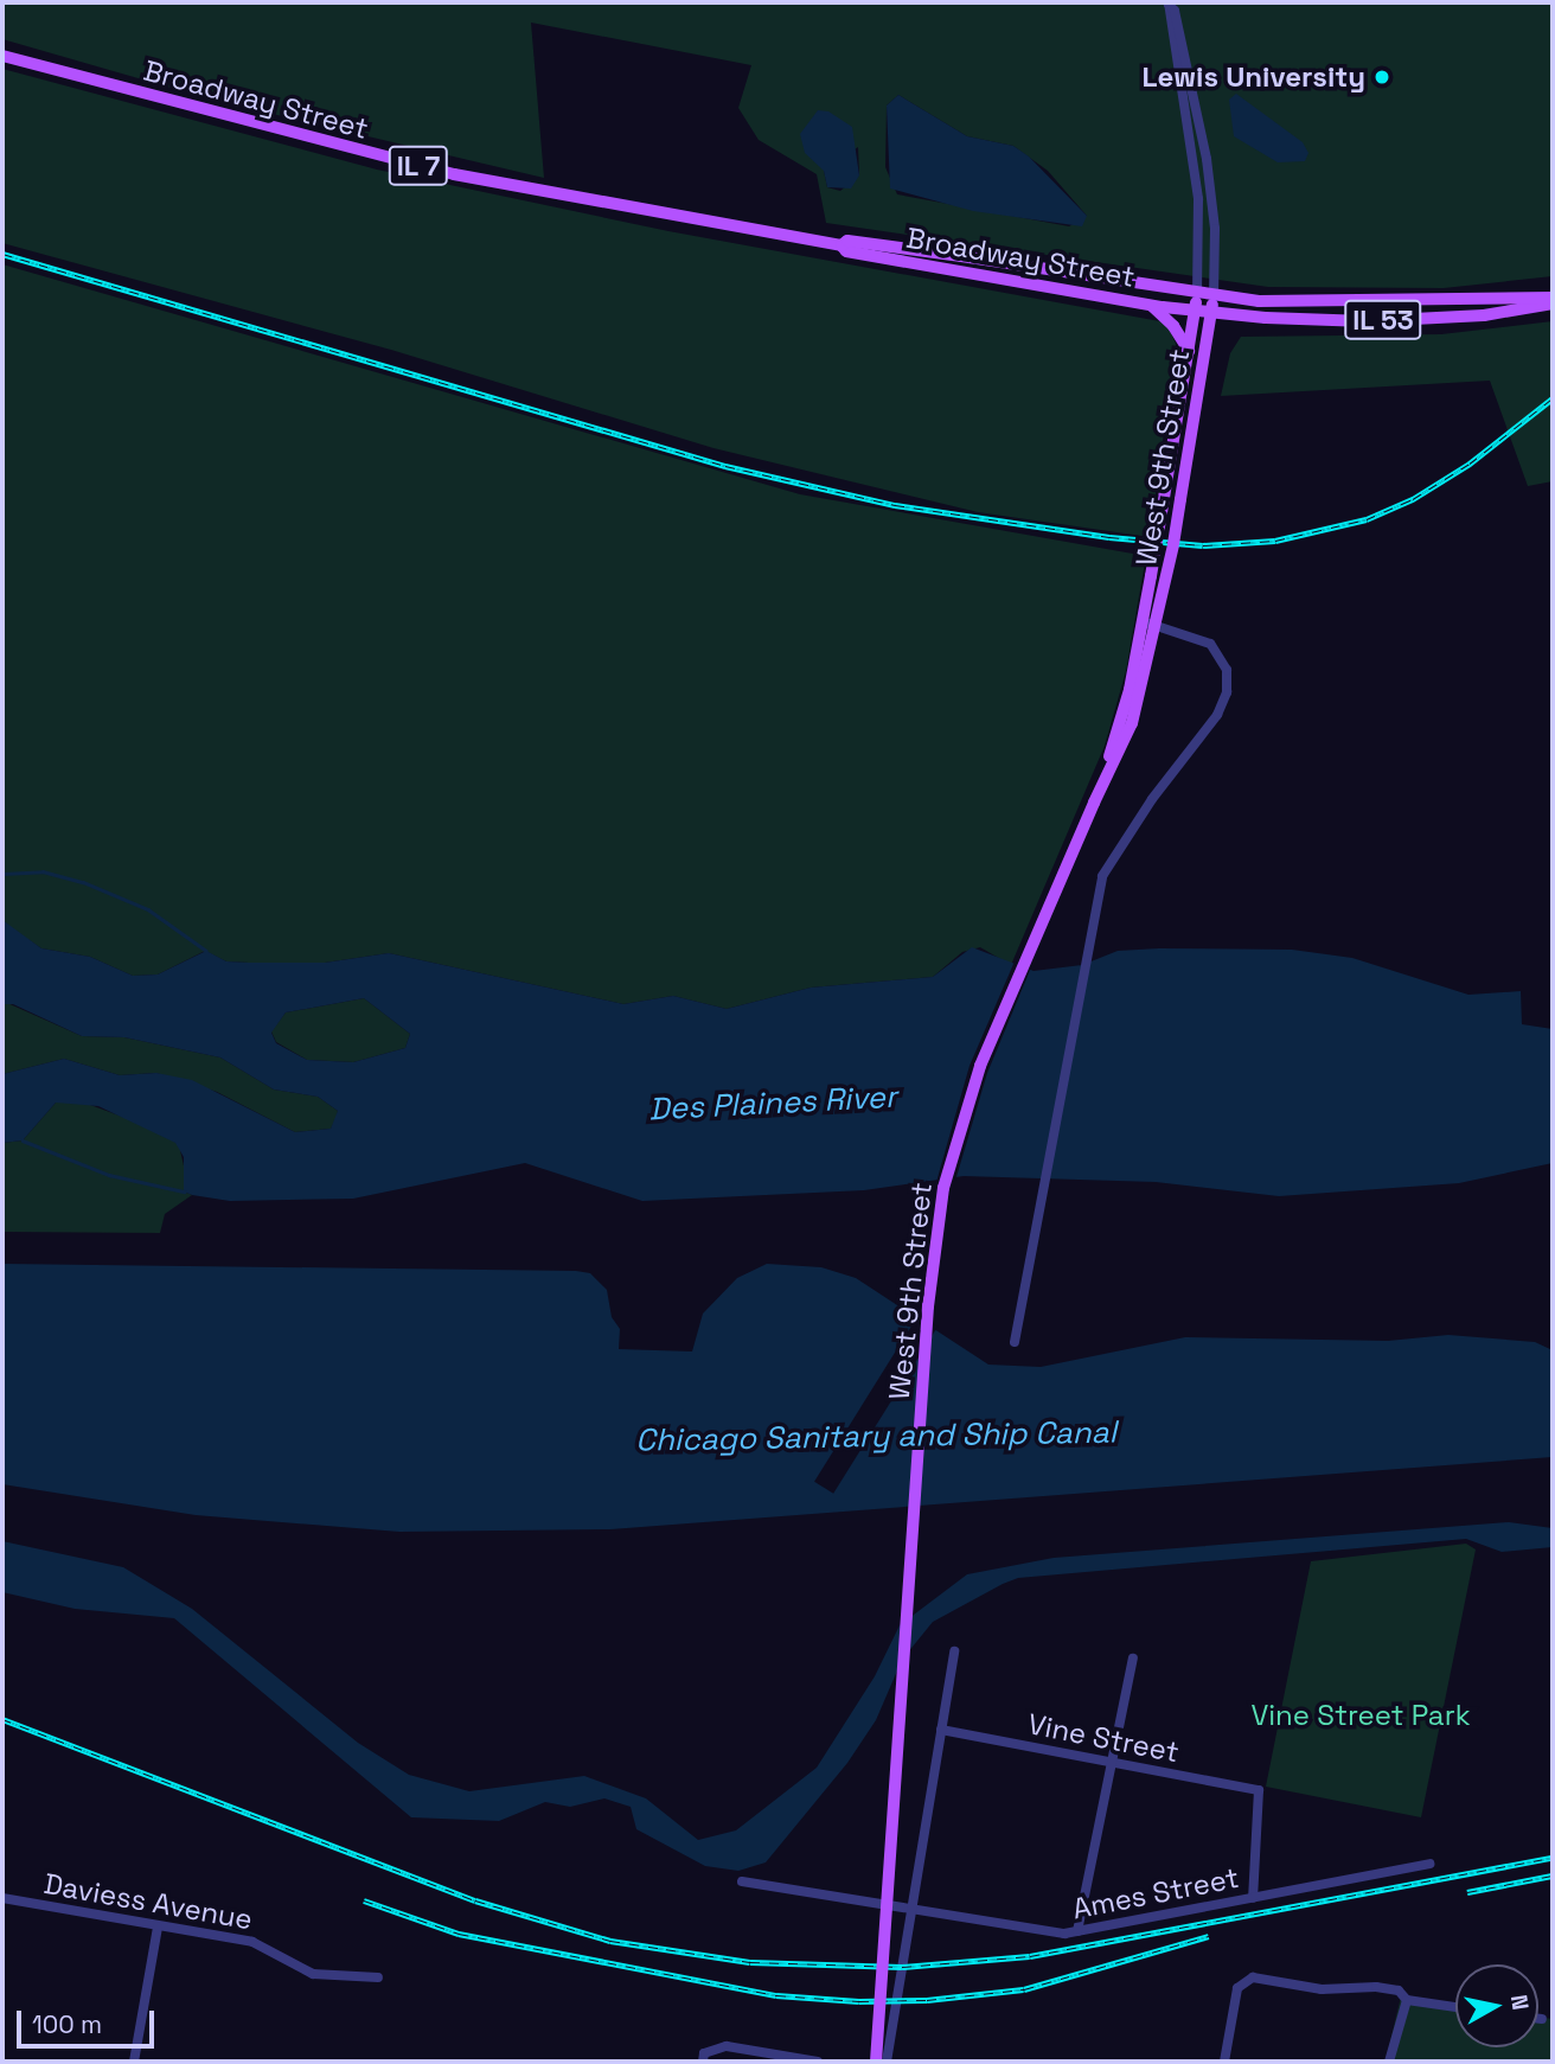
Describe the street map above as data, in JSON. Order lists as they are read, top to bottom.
{
  "streets": {
    "main road": [
      "Broadway Street",
      "IL 7",
      "IL 53",
      "West 9th Street"
    ],
    "street": ["Vine Street", "Ames Street", "Daviess Avenue"]
  },
  "crossings": [
    ["Broadway Street", "IL 7"],
    ["Broadway Street", "IL 53"],
    ["Broadway Street", "West 9th Street"],
    ["IL 7", "IL 53"],
    ["IL 7", "West 9th Street"],
    ["IL 53", "West 9th Street"],
    ["Vine Street", "Ames Street"]
  ],
  "water": ["Des Plaines River", "Chicago Sanitary and Ship Canal"],
  "parks": ["Vine Street Park"],
  "places": ["Lewis University"],
  "scale_bar": "100 m",
  "north": "right"
}
